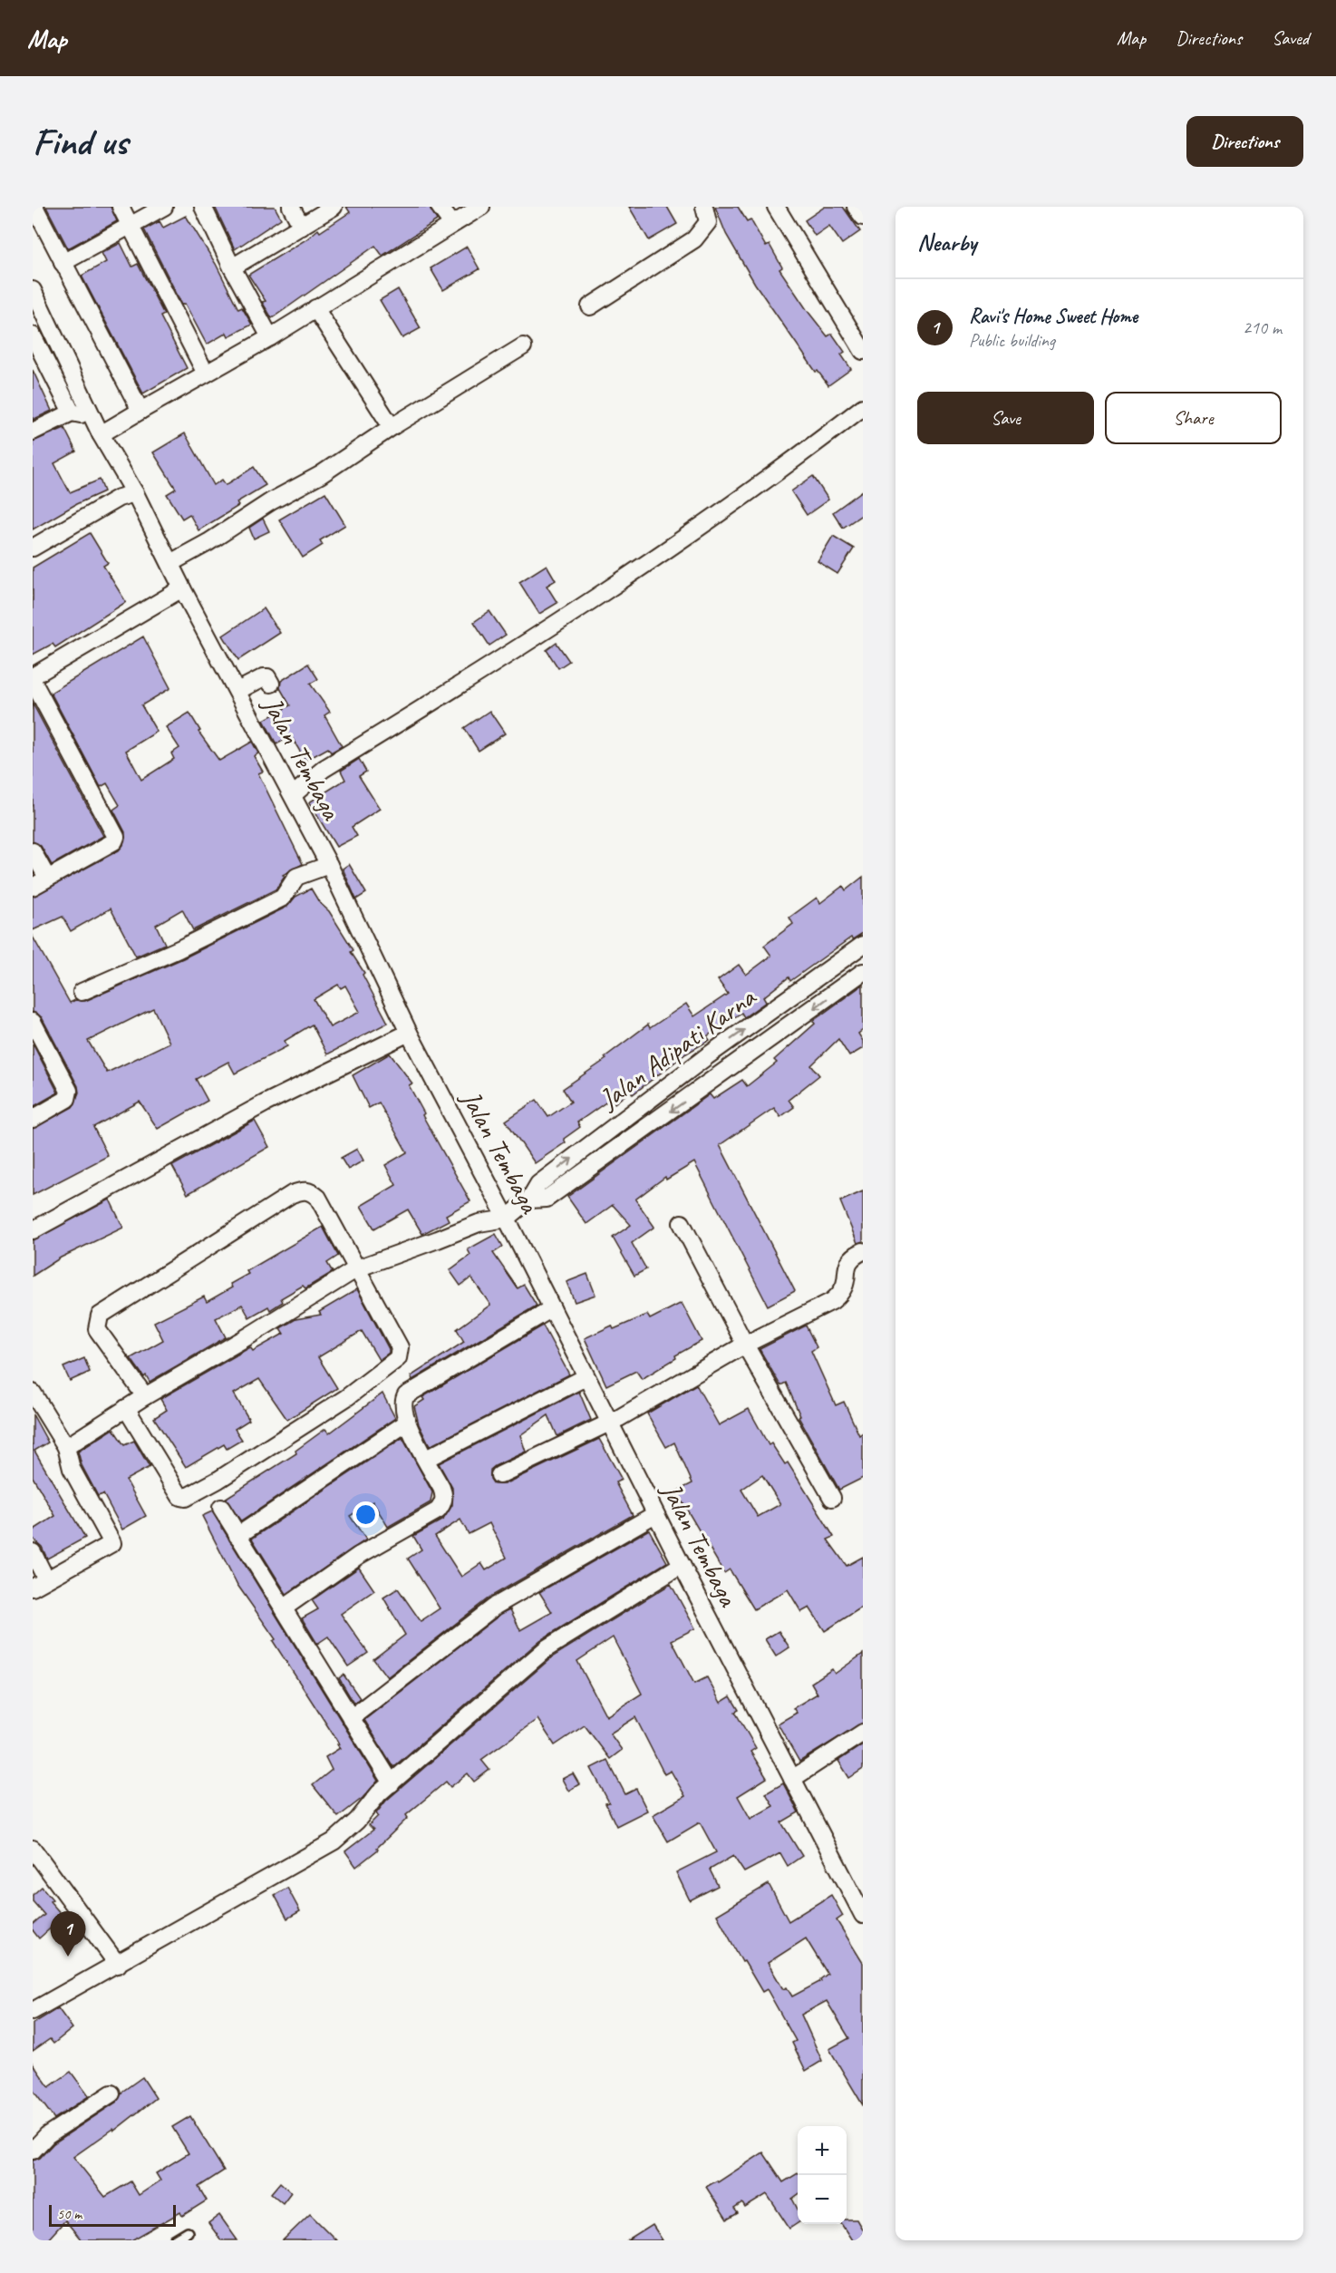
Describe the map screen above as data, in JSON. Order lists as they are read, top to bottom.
{
  "streets": {
    "street": ["Jalan Tembaga", "Jalan Adipati Karna"]
  },
  "crossings": [
    ["Jalan Tembaga", "Jalan Adipati Karna"]
  ],
  "scale_bar": "50 m",
  "page": {
    "header": "Map",
    "nav": ["Map", "Directions", "Saved"],
    "buttons": [
      "Directions",
      ["Save", "Share"]
    ],
    "title": "Find us",
    "heading": "Nearby",
    "list": [
      {
        "mark": "1",
        "name": "Ravi's Home Sweet Home",
        "note": "Public building",
        "value": "210 m"
      }
    ],
    "pins": "1",
    "map_buttons": ["+", "−"],
    "scale": "50 m"
  }
}
